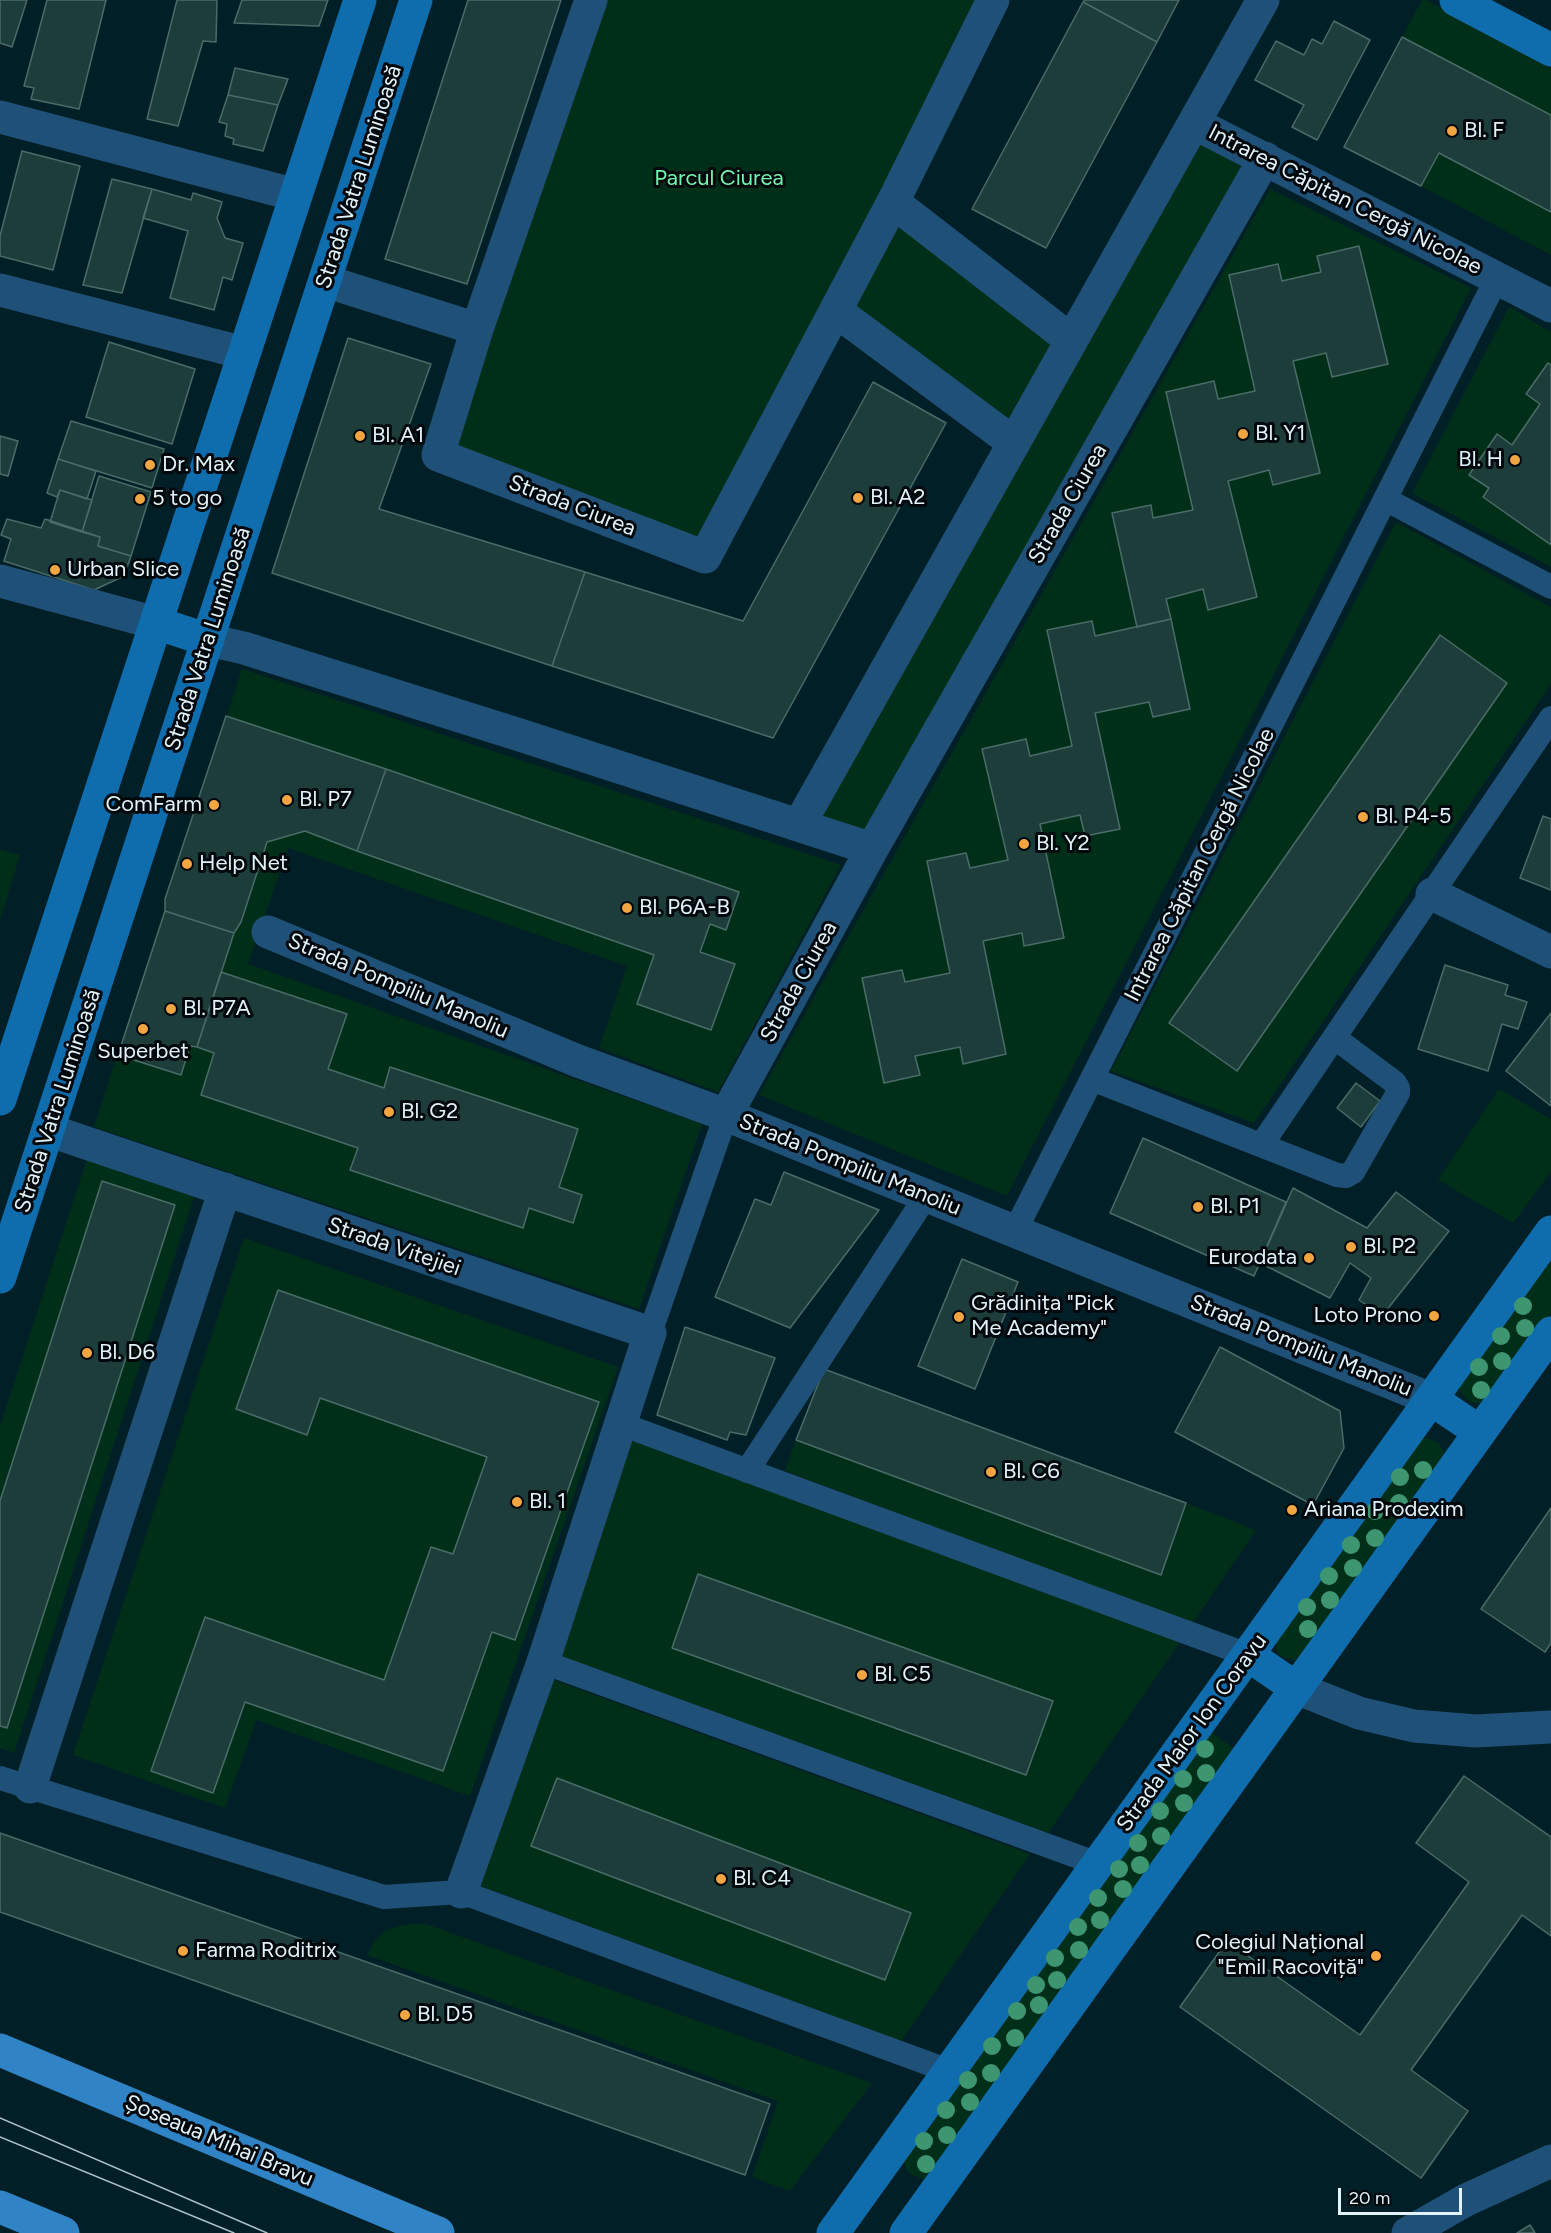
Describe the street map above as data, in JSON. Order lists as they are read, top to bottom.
{
  "streets": {
    "main road": ["Șoseaua Mihai Bravu"],
    "street": [
      "Strada Vatra Luminoasă",
      "Intrarea Căpitan Cergă Nicolae",
      "Strada Ciurea",
      "Strada Pompiliu Manoliu",
      "Strada Vitejiei",
      "Strada Maior Ion Coravu"
    ]
  },
  "crossings": [
    ["Strada Vatra Luminoasă", "Strada Vitejiei"],
    ["Intrarea Căpitan Cergă Nicolae", "Strada Ciurea"],
    ["Intrarea Căpitan Cergă Nicolae", "Strada Pompiliu Manoliu"],
    ["Strada Ciurea", "Strada Pompiliu Manoliu"],
    ["Strada Pompiliu Manoliu", "Strada Maior Ion Coravu"]
  ],
  "parks": ["Parcul Ciurea"],
  "places": [
    "Bl. F",
    "Bl. Y1",
    "Bl. A1",
    "Bl. H",
    "Dr. Max",
    "Bl. A2",
    "5 to go",
    "Urban Slice",
    "Bl. P7",
    "ComFarm",
    "Bl. P4-5",
    "Bl. Y2",
    "Help Net",
    "Bl. P6A-B",
    "Bl. P7A",
    "Superbet",
    "Bl. G2",
    "Bl. P1",
    "Bl. P2",
    "Eurodata",
    "Loto Prono",
    "Grădinița \"Pick Me Academy\"",
    "Bl. D6",
    "Bl. C6",
    "Bl. 1",
    "Ariana Prodexim",
    "Bl. C5",
    "Bl. C4",
    "Farma Roditrix",
    "Colegiul Național \"Emil Racoviță\"",
    "Bl. D5"
  ],
  "scale_bar": "20 m"
}
